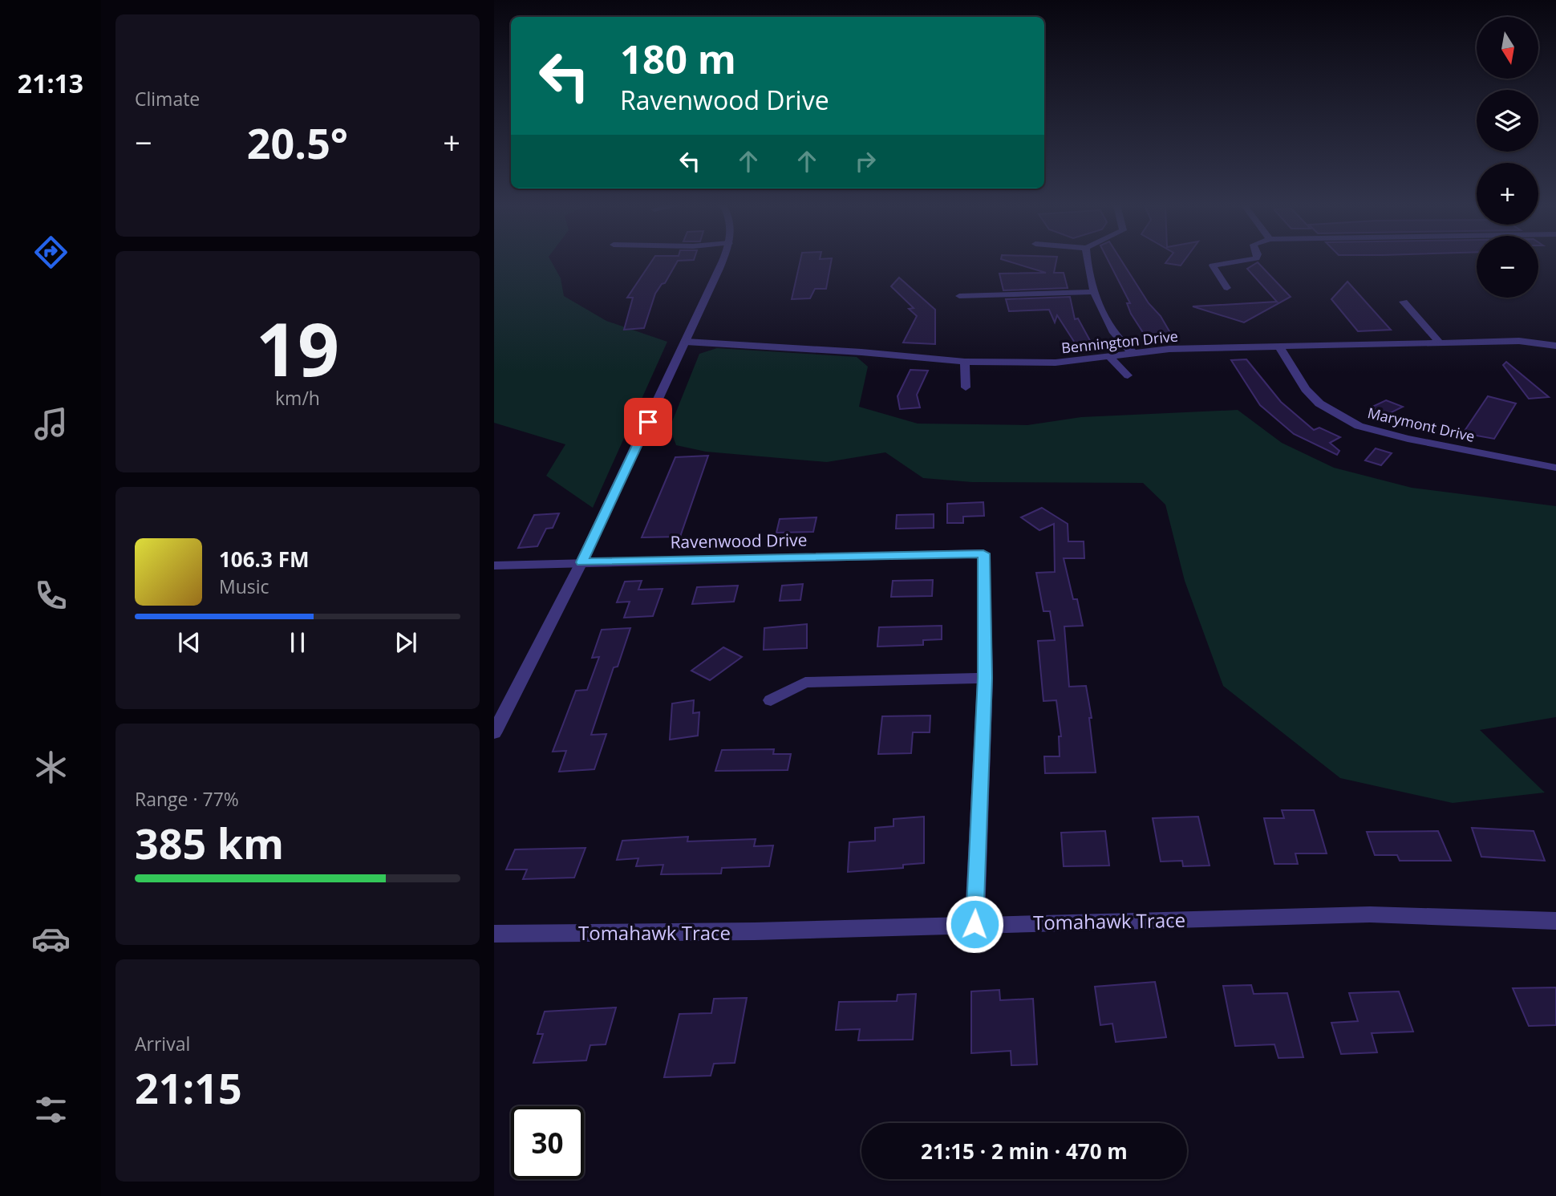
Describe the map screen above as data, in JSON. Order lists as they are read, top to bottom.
{
  "streets": {
    "street": [
      "Bennington Drive",
      "Marymont Drive",
      "Ravenwood Drive",
      "Tomahawk Trace"
    ]
  },
  "crossings": [
    ["Bennington Drive", "Marymont Drive"]
  ],
  "north": "bottom",
  "page": {
    "tabs": "21:13",
    "tile": [
      "Climate",
      ["19", "km/h"],
      ["Range · 77%", "385 km"],
      ["Arrival", "21:15"]
    ],
    "map_buttons": ["+", "−"],
    "turn": ["180 m", "Ravenwood Drive"],
    "heat": ["−", "20.5°", "+"],
    "song": ["106.3 FM", "Music"],
    "limit": "30",
    "trip": "21:15 · 2 min · 470 m"
  }
}
